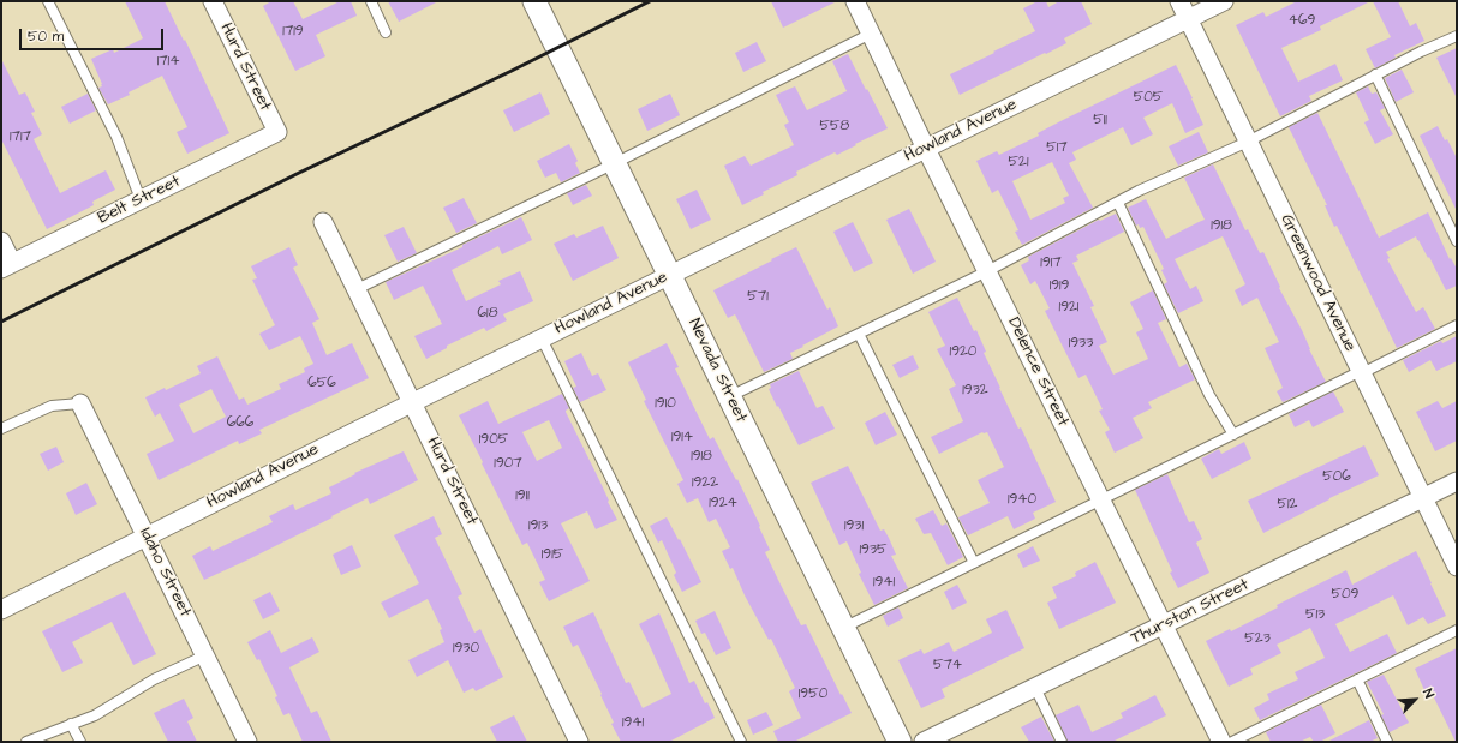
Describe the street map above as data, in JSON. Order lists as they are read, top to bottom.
{
  "streets": {
    "street": [
      "Hurd Street",
      "Howland Avenue",
      "Belt Street",
      "Greenwood Avenue",
      "Nevada Street",
      "Delence Street",
      "Idaho Street",
      "Thurston Street"
    ]
  },
  "crossings": [
    ["Hurd Street", "Howland Avenue"],
    ["Hurd Street", "Belt Street"],
    ["Howland Avenue", "Greenwood Avenue"],
    ["Howland Avenue", "Nevada Street"],
    ["Howland Avenue", "Delence Street"],
    ["Howland Avenue", "Idaho Street"],
    ["Greenwood Avenue", "Thurston Street"],
    ["Delence Street", "Thurston Street"]
  ],
  "house_numbers": [
    "469",
    "1719",
    "1714",
    "505",
    "511",
    "558",
    "1717",
    "517",
    "521",
    "1918",
    "1917",
    "1919",
    "571",
    "1921",
    "618",
    "1933",
    "1920",
    "656",
    "1932",
    "1910",
    "666",
    "1914",
    "1905",
    "1918",
    "1907",
    "506",
    "1922",
    "1911",
    "1940",
    "1924",
    "512",
    "1913",
    "1931",
    "1935",
    "1915",
    "1941",
    "509",
    "513",
    "523",
    "1930",
    "574",
    "1950",
    "1941"
  ],
  "scale_bar": "50 m",
  "north": "top right"
}
